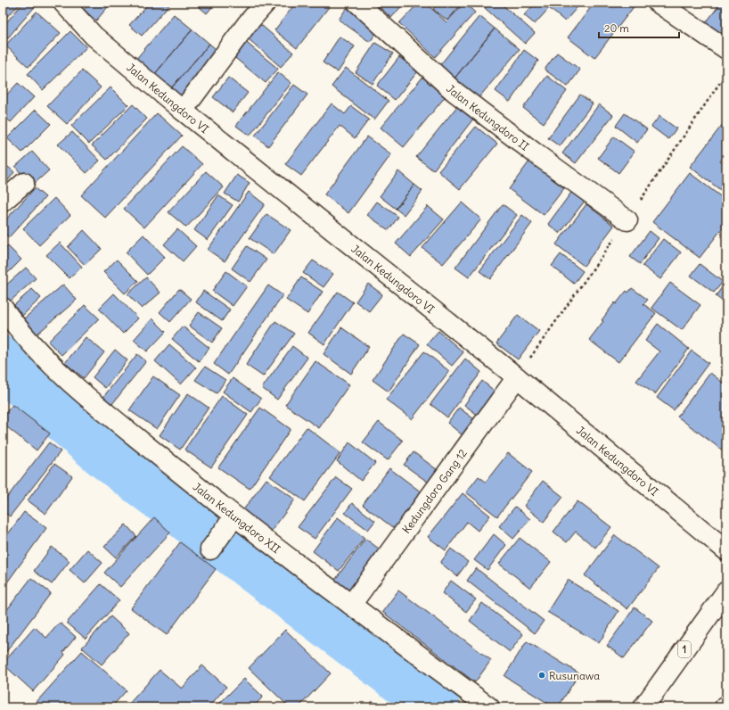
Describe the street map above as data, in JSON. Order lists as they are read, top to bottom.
{
  "streets": {
    "main road": [
      "Jalan Kedungdoro VI",
      "Jalan Kedungdoro II",
      "Kedungdoro Gang 12",
      "Jalan Kedungdoro XII",
      "1"
    ]
  },
  "crossings": [
    ["Jalan Kedungdoro VI", "Kedungdoro Gang 12"],
    ["Kedungdoro Gang 12", "Jalan Kedungdoro XII"]
  ],
  "places": ["Rusunawa"],
  "scale_bar": "20 m"
}
